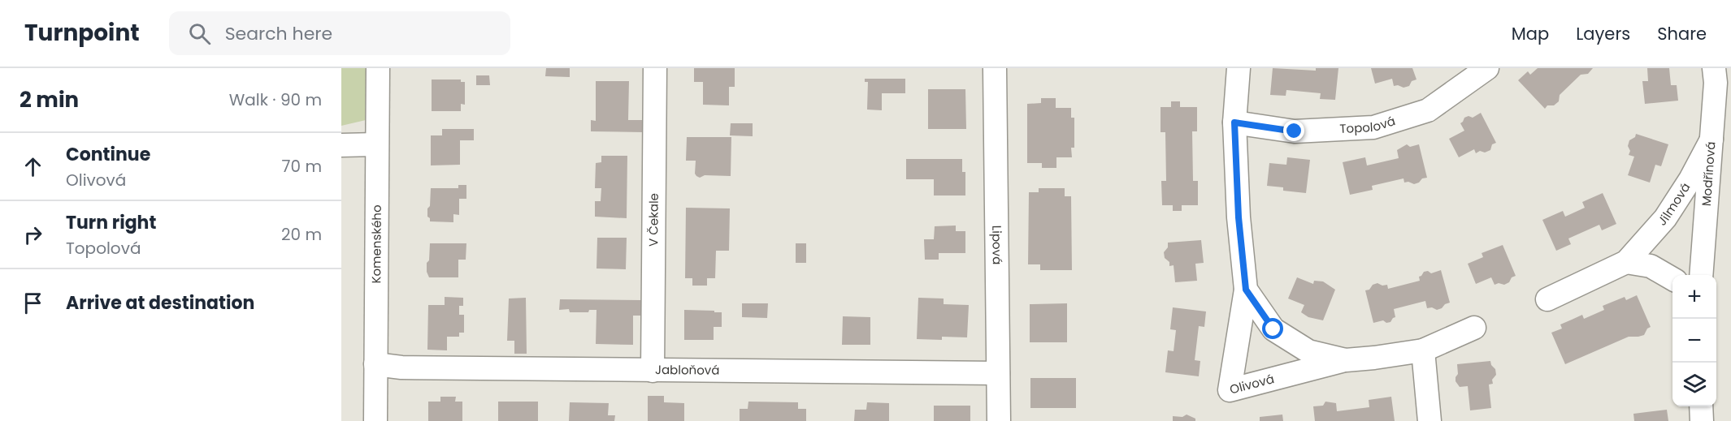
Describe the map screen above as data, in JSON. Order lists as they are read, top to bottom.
{
  "streets": {
    "street": [
      "Topolová",
      "Modřínová",
      "Jilmová",
      "V Čekale",
      "Komenského",
      "Lipová",
      "Jabloňová",
      "Olivová"
    ]
  },
  "crossings": [
    ["Topolová", "Olivová"],
    ["Modřínová", "Jilmová"],
    ["V Čekale", "Jabloňová"],
    ["Komenského", "Jabloňová"],
    ["Lipová", "Jabloňová"]
  ],
  "page": {
    "header": "Turnpoint",
    "search": "Search here",
    "nav": ["Map", "Layers", "Share"],
    "heading": ["2 min", "Walk · 90 m"],
    "list": [
      ["Continue", "Olivová", "70 m"],
      ["Turn right", "Topolová", "20 m"],
      "Arrive at destination"
    ],
    "map_buttons": ["+", "−"]
  }
}
